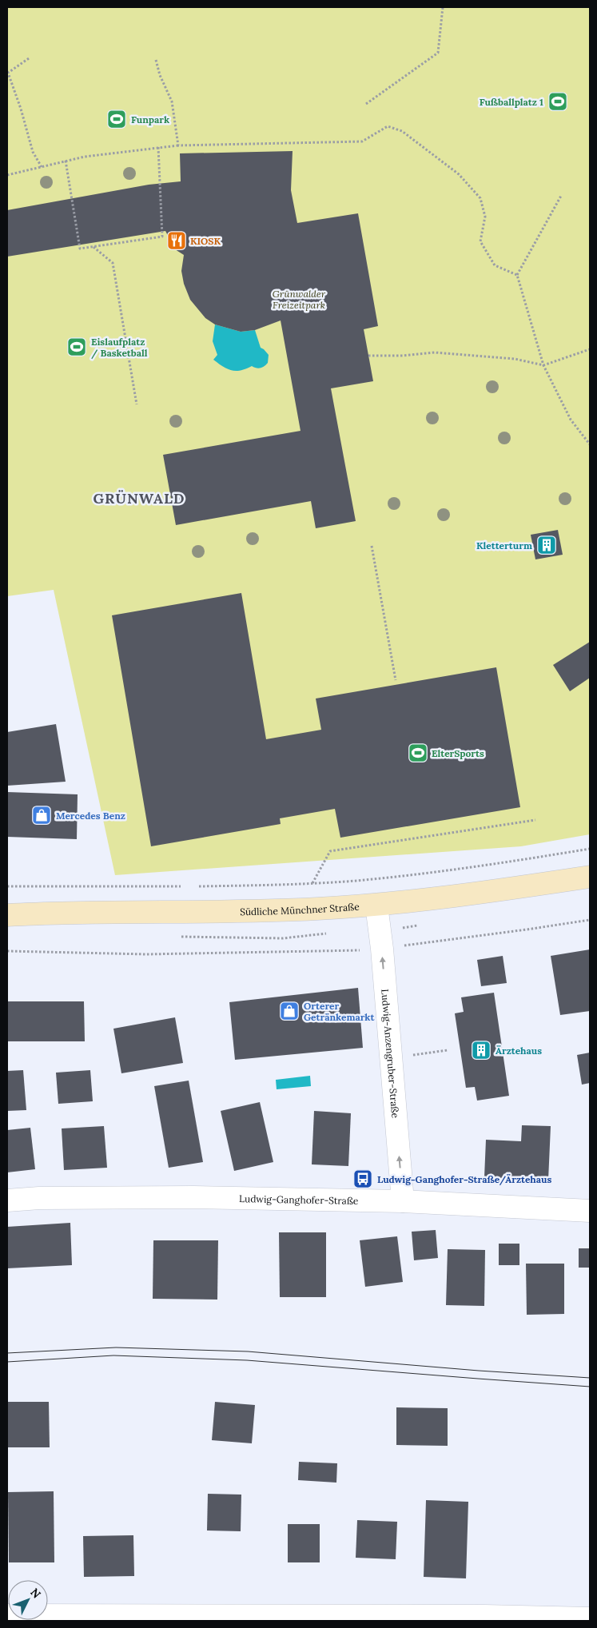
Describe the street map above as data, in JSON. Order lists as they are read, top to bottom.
{
  "streets": {
    "main road": ["Südliche Münchner Straße"],
    "street": ["Ludwig-Anzengruber-Straße", "Ludwig-Ganghofer-Straße"]
  },
  "crossings": [
    ["Südliche Münchner Straße", "Ludwig-Anzengruber-Straße"],
    ["Ludwig-Anzengruber-Straße", "Ludwig-Ganghofer-Straße"]
  ],
  "one_way": ["Ludwig-Anzengruber-Straße"],
  "districts": ["GRÜNWALD"],
  "parks": ["Grünwalder Freizeitpark"],
  "places": {
    "sports": [
      "Fußballplatz 1",
      "Funpark",
      "Eislaufplatz / Basketball",
      "ElterSports"
    ],
    "restaurant": ["KIOSK"],
    "building": ["Kletterturm", "Ärztehaus"],
    "shop": ["Mercedes Benz", "Orterer Getränkemarkt"],
    "bus stop": ["Ludwig-Ganghofer-Straße/Ärztehaus"]
  },
  "north": "top right"
}
